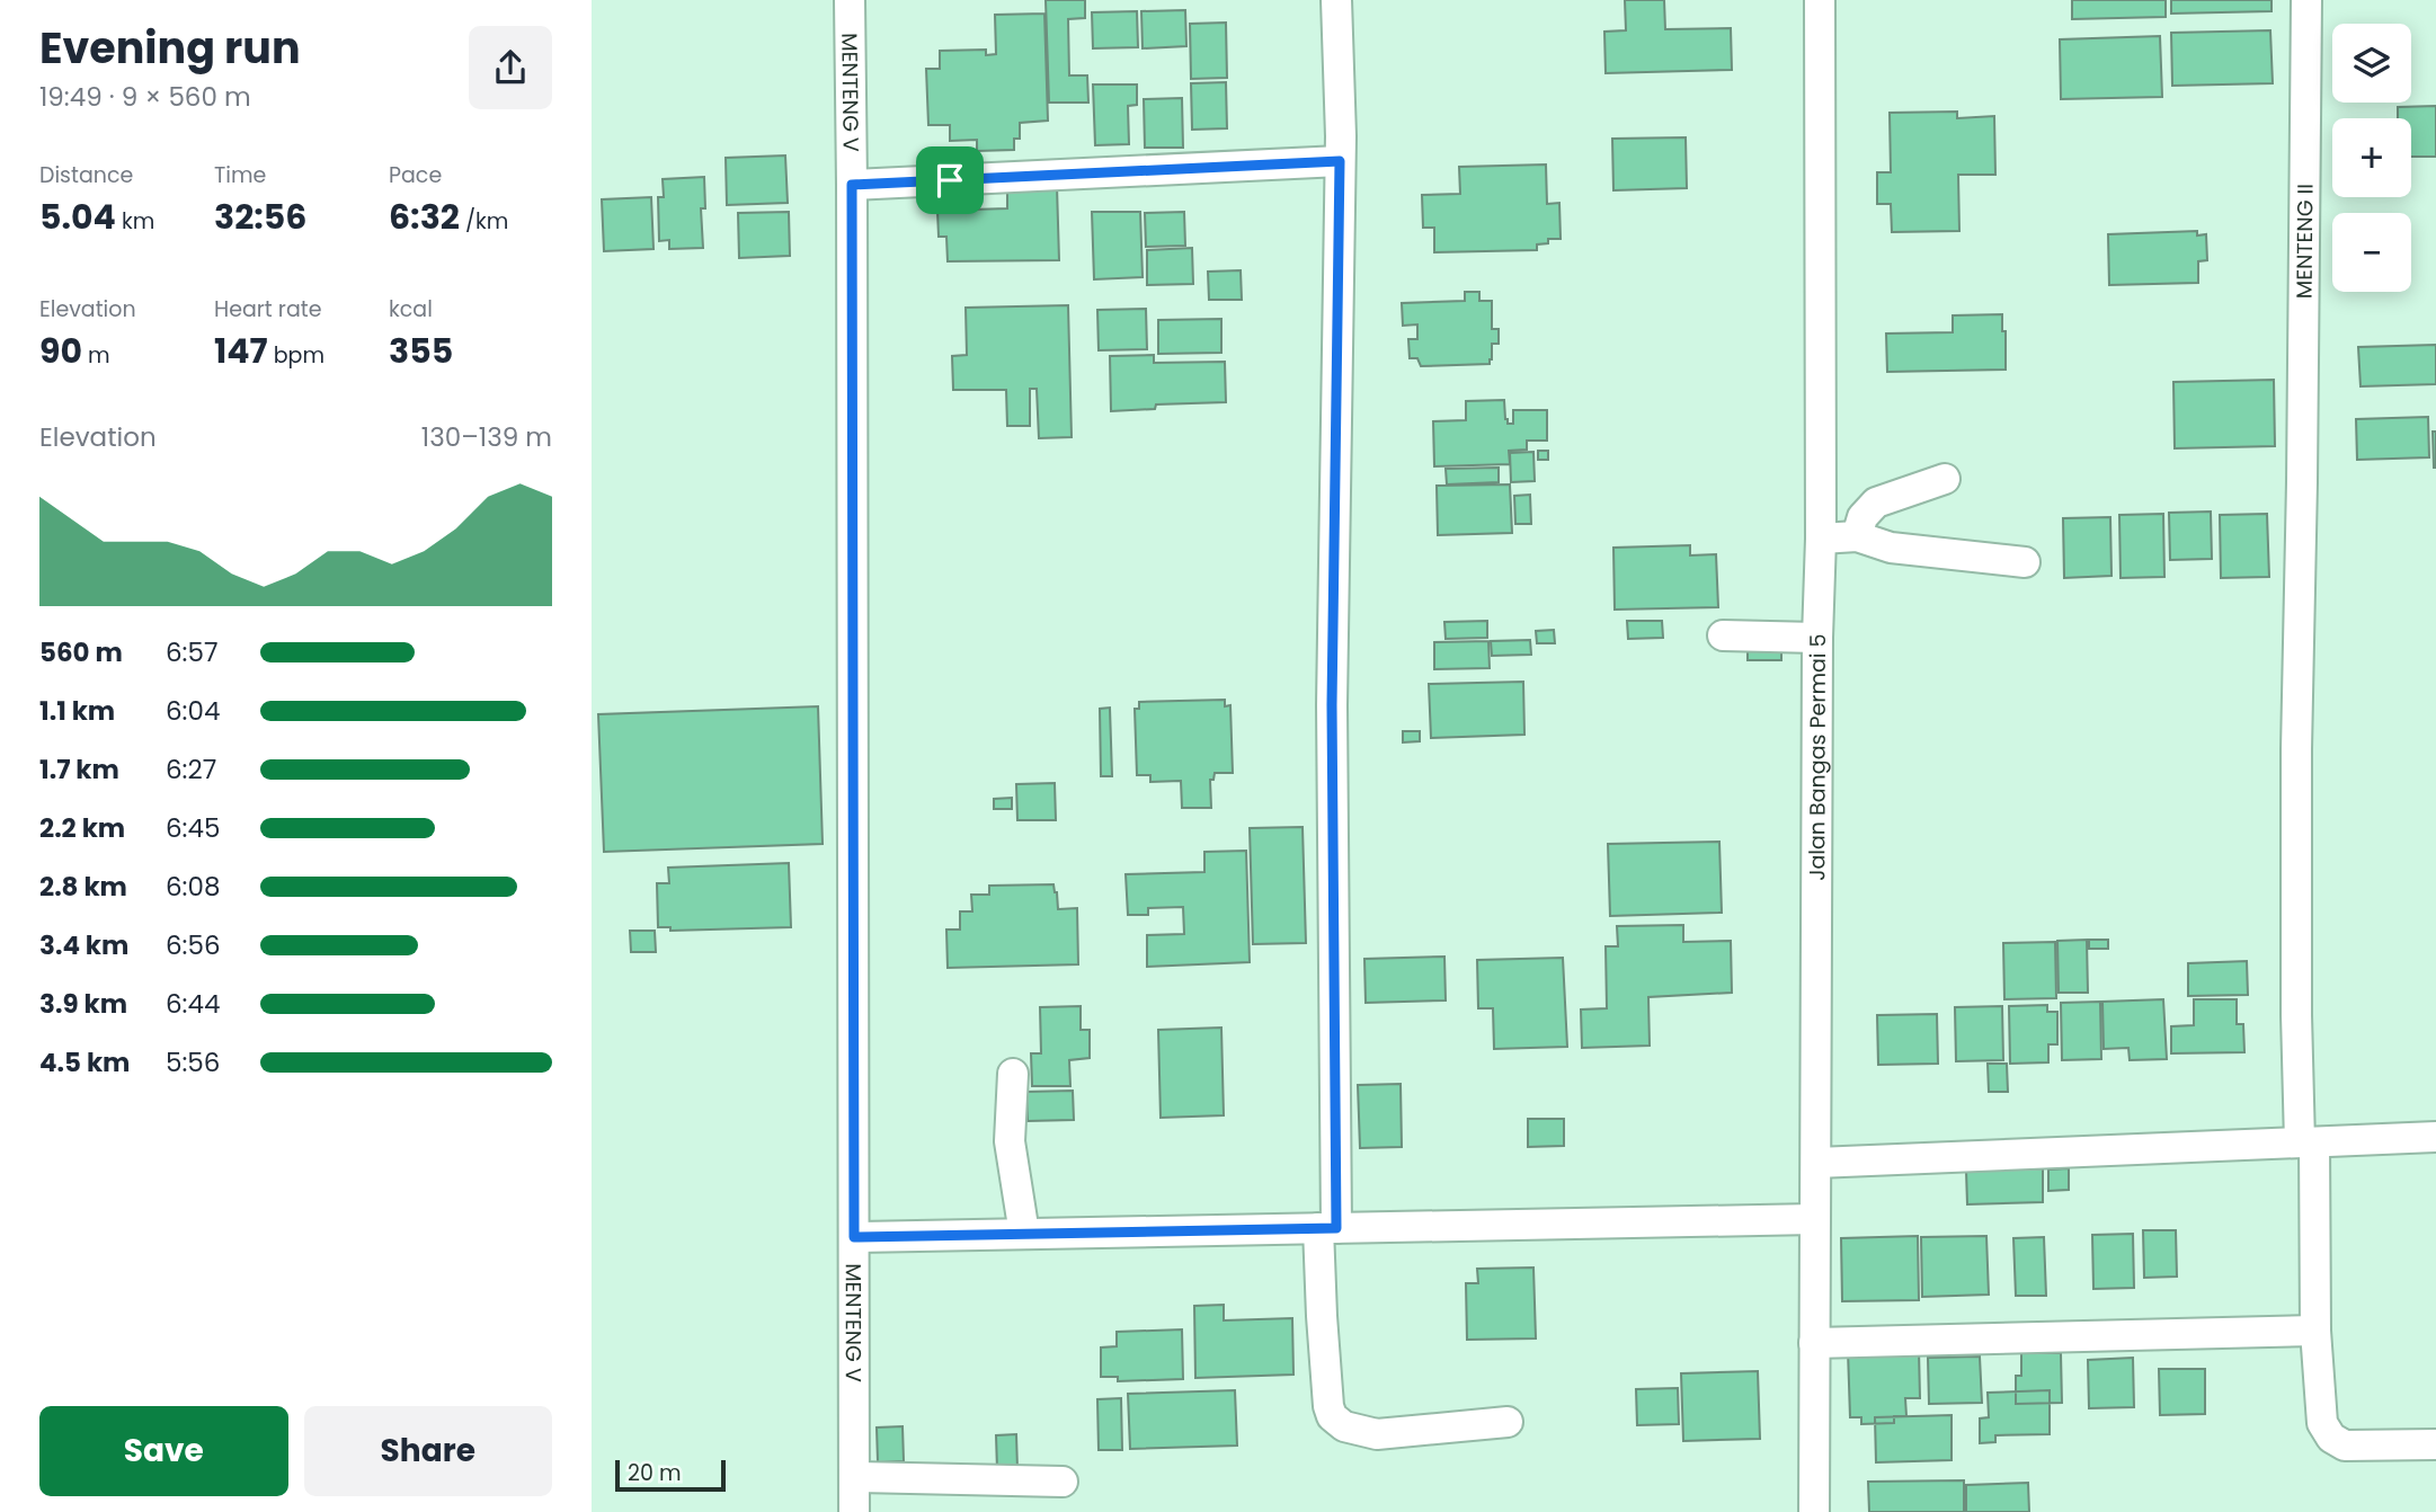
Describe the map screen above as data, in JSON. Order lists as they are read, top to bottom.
{
  "streets": {
    "street": ["MENTENG V", "MENTENG II", "Jalan Bangas Permai 5"]
  },
  "scale_bar": "20 m",
  "page": {
    "heading": ["Evening run", "19:49 · 9 × 560 m"],
    "map_buttons": ["+", "−"],
    "stats": [
      ["Distance", "5.04 km"],
      ["Time", "32:56"],
      ["Pace", "6:32 /km"],
      ["Elevation", "90 m"],
      ["Heart rate", "147 bpm"],
      ["kcal", "355"]
    ],
    "chart": ["Elevation", "130–139 m"],
    "list": [
      {
        "name": "560 m",
        "note": "6:57"
      },
      {
        "name": "1.1 km",
        "note": "6:04"
      },
      {
        "name": "1.7 km",
        "note": "6:27"
      },
      {
        "name": "2.2 km",
        "note": "6:45"
      },
      {
        "name": "2.8 km",
        "note": "6:08"
      },
      {
        "name": "3.4 km",
        "note": "6:56"
      },
      {
        "name": "3.9 km",
        "note": "6:44"
      },
      {
        "name": "4.5 km",
        "note": "5:56"
      }
    ],
    "buttons": ["Save", "Share"],
    "scale": "20 m"
  }
}
